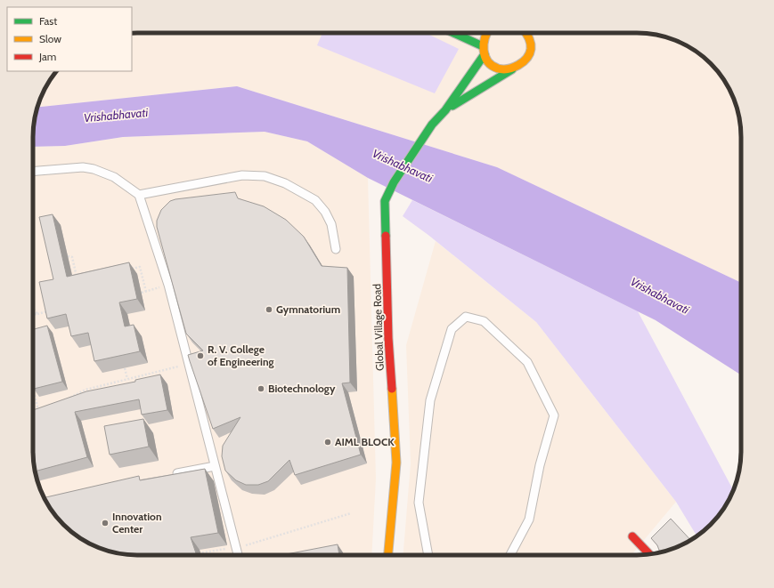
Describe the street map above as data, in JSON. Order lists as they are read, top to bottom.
{
  "streets": {
    "street": ["Global Village Road"]
  },
  "water": ["Vrishabhavati"],
  "places": [
    "Gymnatorium",
    "R. V. College of Engineering",
    "Biotechnology",
    "AIML BLOCK",
    "Innovation Center"
  ],
  "legend": ["Fast", "Slow", "Jam"]
}
